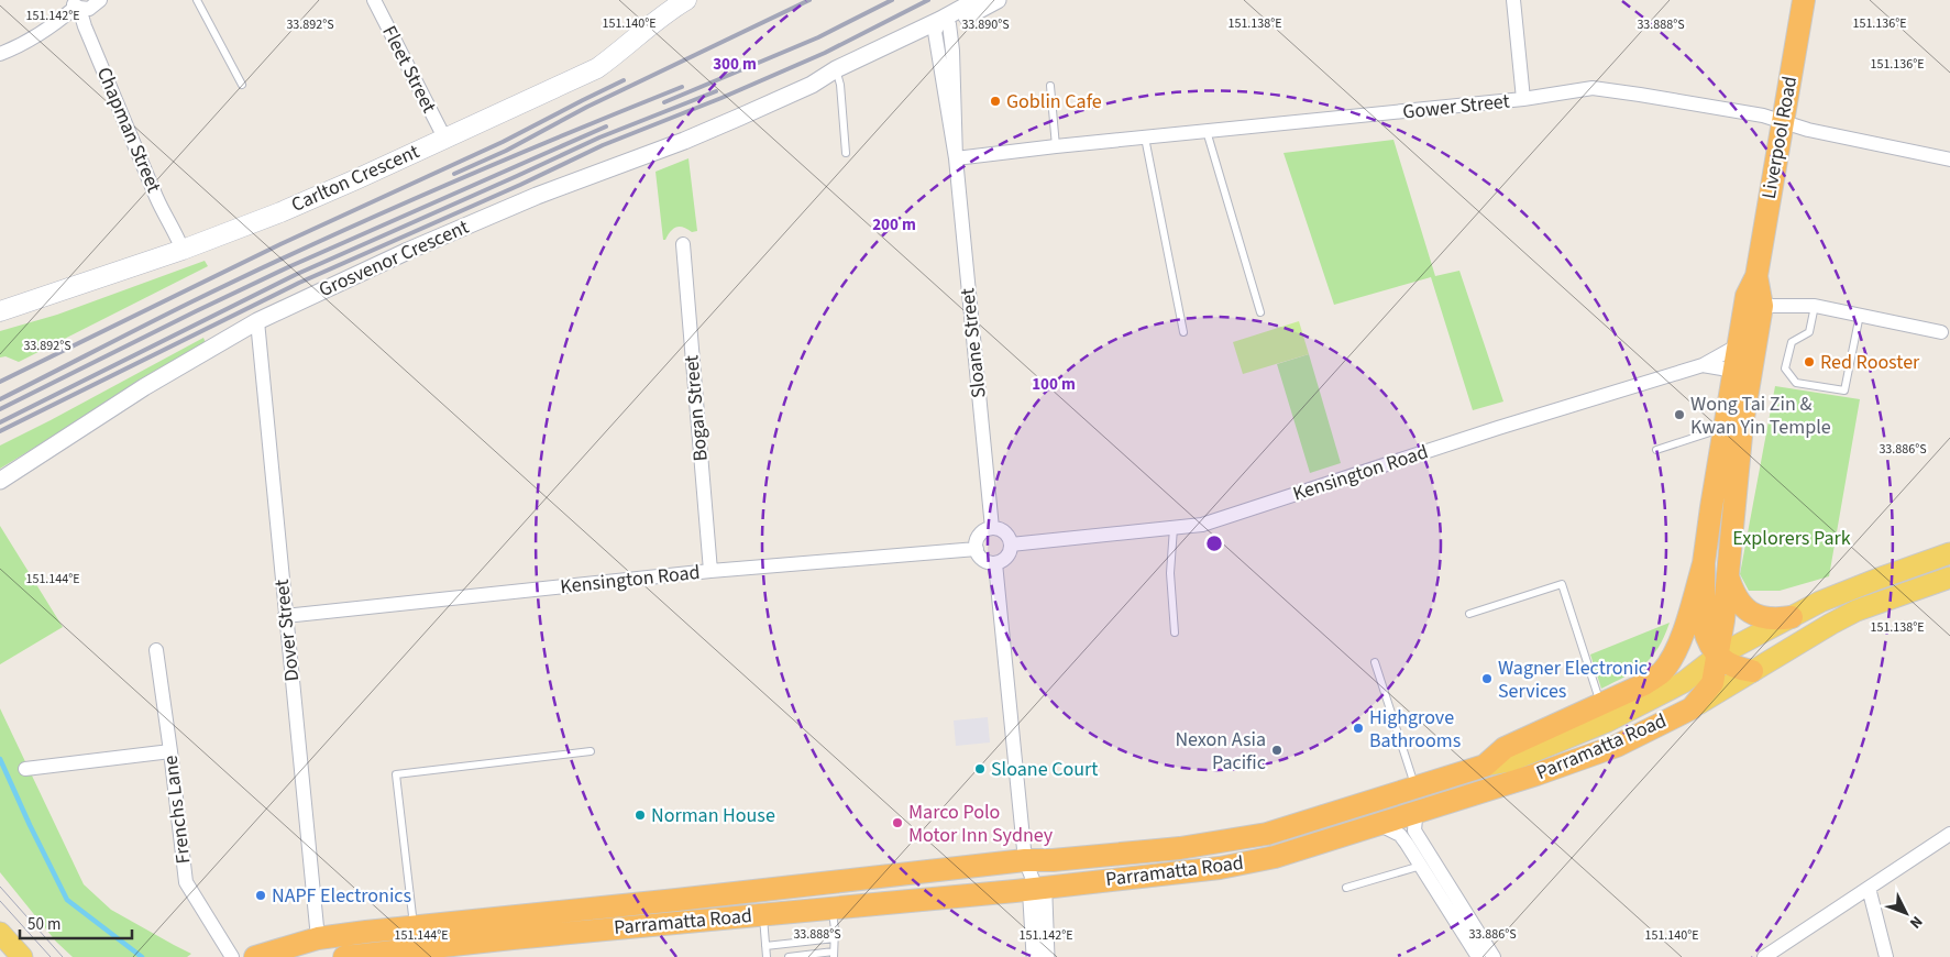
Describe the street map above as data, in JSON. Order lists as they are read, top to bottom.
{
  "streets": {
    "highway": ["Liverpool Road", "Parramatta Road"],
    "main road": ["Carlton Crescent"],
    "street": [
      "Fleet Street",
      "Gower Street",
      "Chapman Street",
      "Grosvenor Crescent",
      "Sloane Street",
      "Bogan Street",
      "Kensington Road",
      "Dover Street",
      "Frenchs Lane"
    ]
  },
  "crossings": [
    ["Fleet Street", "Carlton Crescent"],
    ["Gower Street", "Liverpool Road"],
    ["Gower Street", "Sloane Street"],
    ["Chapman Street", "Carlton Crescent"],
    ["Liverpool Road", "Kensington Road"],
    ["Liverpool Road", "Parramatta Road"],
    ["Grosvenor Crescent", "Sloane Street"],
    ["Grosvenor Crescent", "Dover Street"],
    ["Sloane Street", "Kensington Road"],
    ["Bogan Street", "Kensington Road"],
    ["Kensington Road", "Dover Street"],
    ["Dover Street", "Parramatta Road"]
  ],
  "parks": ["Explorers Park"],
  "places": [
    "Goblin Cafe",
    "Red Rooster",
    "Wong Tai Zin & Kwan Yin Temple",
    "Wagner Electronic Services",
    "Highgrove Bathrooms",
    "Nexon Asia Pacific",
    "Sloane Court",
    "Norman House",
    "Marco Polo Motor Inn Sydney",
    "NAPF Electronics"
  ],
  "scale_bar": "50 m",
  "north": "bottom right",
  "coordinates": [
    "151.142°E",
    "151.136°E",
    "151.138°E",
    "151.140°E",
    "33.892°S",
    "33.890°S",
    "33.888°S",
    "33.886°S",
    "151.144°E"
  ],
  "rings": ["300 m", "200 m", "100 m"]
}
